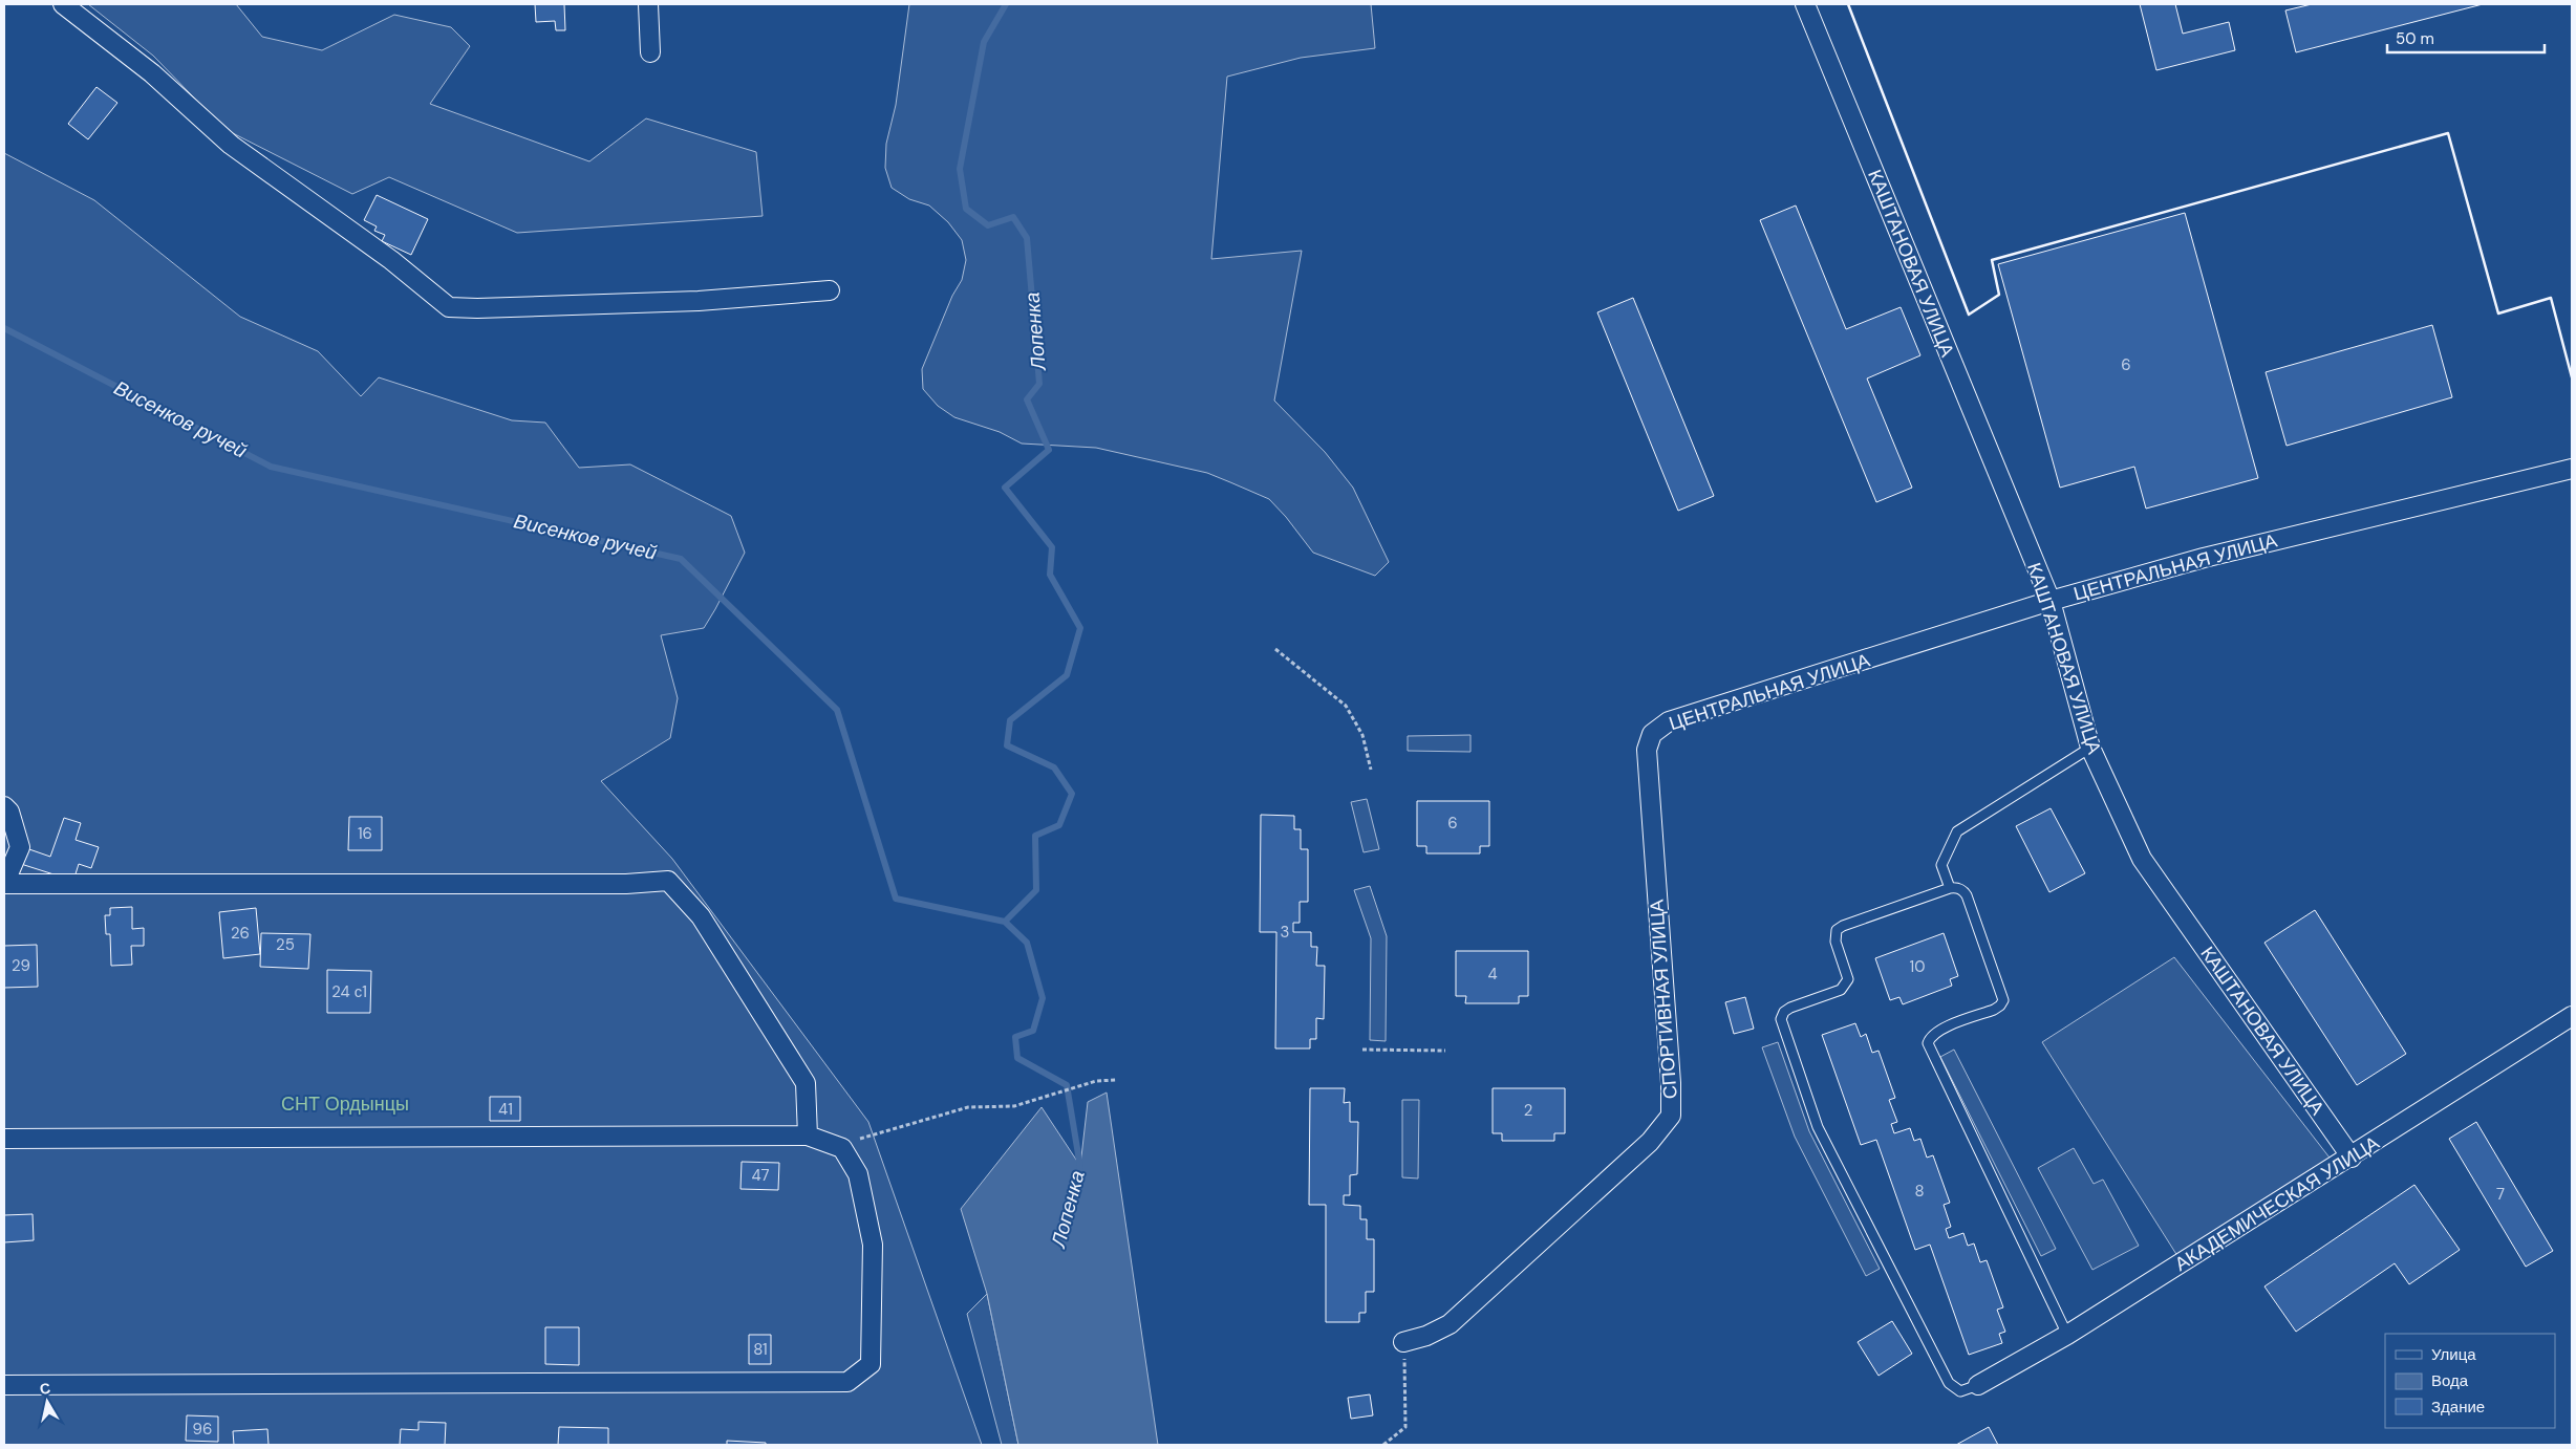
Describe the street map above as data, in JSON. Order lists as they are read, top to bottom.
{
  "streets": {
    "street": [
      "КАШТАНОВАЯ УЛИЦА",
      "ЦЕНТРАЛЬНАЯ УЛИЦА",
      "СПОРТИВНАЯ УЛИЦА",
      "АКАДЕМИЧЕСКАЯ УЛИЦА"
    ]
  },
  "crossings": [
    ["КАШТАНОВАЯ УЛИЦА", "ЦЕНТРАЛЬНАЯ УЛИЦА"],
    ["КАШТАНОВАЯ УЛИЦА", "АКАДЕМИЧЕСКАЯ УЛИЦА"],
    ["ЦЕНТРАЛЬНАЯ УЛИЦА", "СПОРТИВНАЯ УЛИЦА"]
  ],
  "water": ["Лопенка", "Висенков ручей"],
  "parks": ["СНТ Ордынцы"],
  "house_numbers": [
    "6",
    "6",
    "16",
    "3",
    "26",
    "25",
    "29",
    "10",
    "4",
    "24 с1",
    "41",
    "2",
    "47",
    "8",
    "7",
    "81",
    "96"
  ],
  "legend": ["Улица", "Вода", "Здание"],
  "scale_bar": "50 m",
  "north": "top"
}
